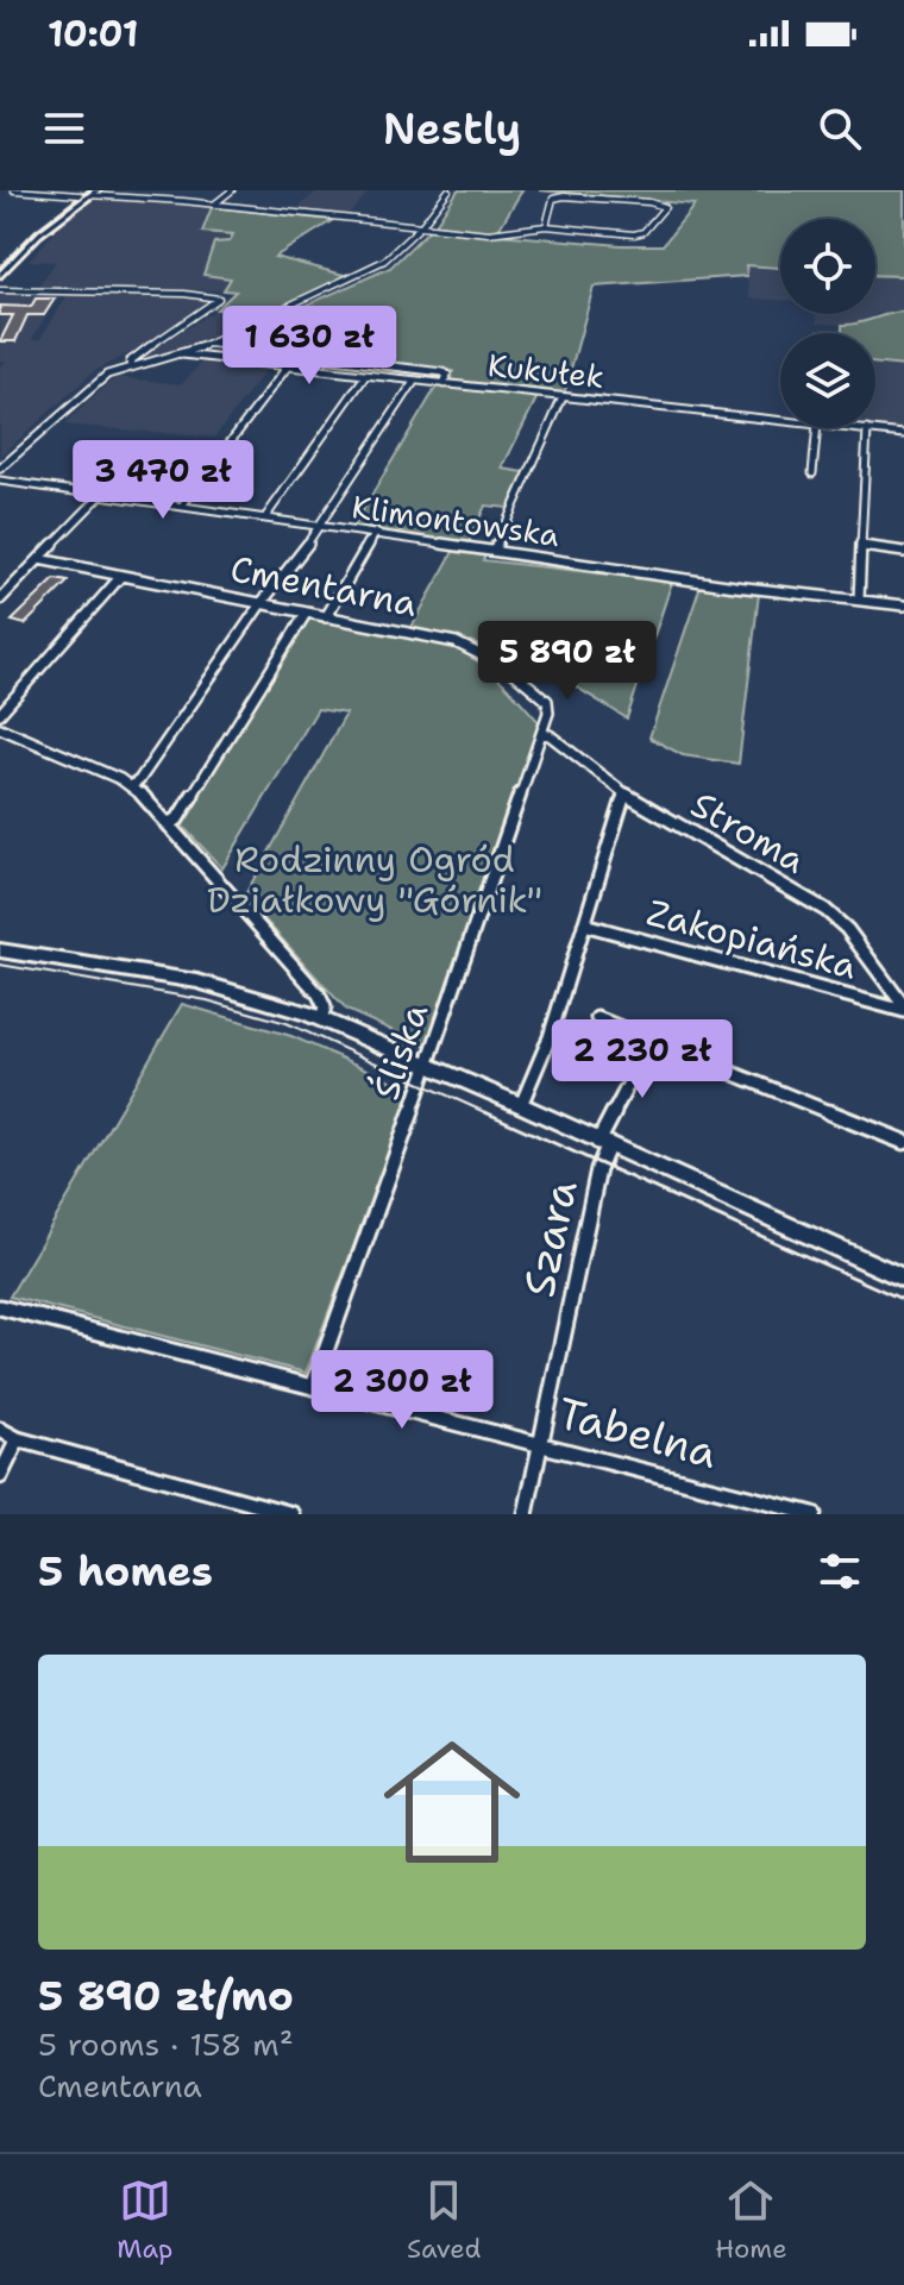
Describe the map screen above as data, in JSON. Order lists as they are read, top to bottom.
{
  "streets": {
    "street": [
      "Kukułek",
      "Klimontowska",
      "Cmentarna",
      "Stroma",
      "Zakopiańska",
      "Śliska",
      "Szara",
      "Tabelna"
    ]
  },
  "crossings": [
    ["Cmentarna", "Stroma"],
    ["Cmentarna", "Śliska"],
    ["Stroma", "Zakopiańska"],
    ["Stroma", "Śliska"],
    ["Śliska", "Tabelna"],
    ["Szara", "Tabelna"]
  ],
  "parks": ["Rodzinny Ogród Działkowy \"Górnik\""],
  "page": {
    "status": "10:01",
    "header": "Nestly",
    "price": [
      "1 630 zł",
      "3 470 zł",
      "5 890 zł",
      "2 230 zł",
      "2 300 zł"
    ],
    "heading": "5 homes",
    "list": [
      {
        "name": "5 890 zł/mo",
        "note": "5 rooms · 158 m² · Cmentarna"
      }
    ],
    "tabs": ["Map", "Saved", "Home"]
  }
}
